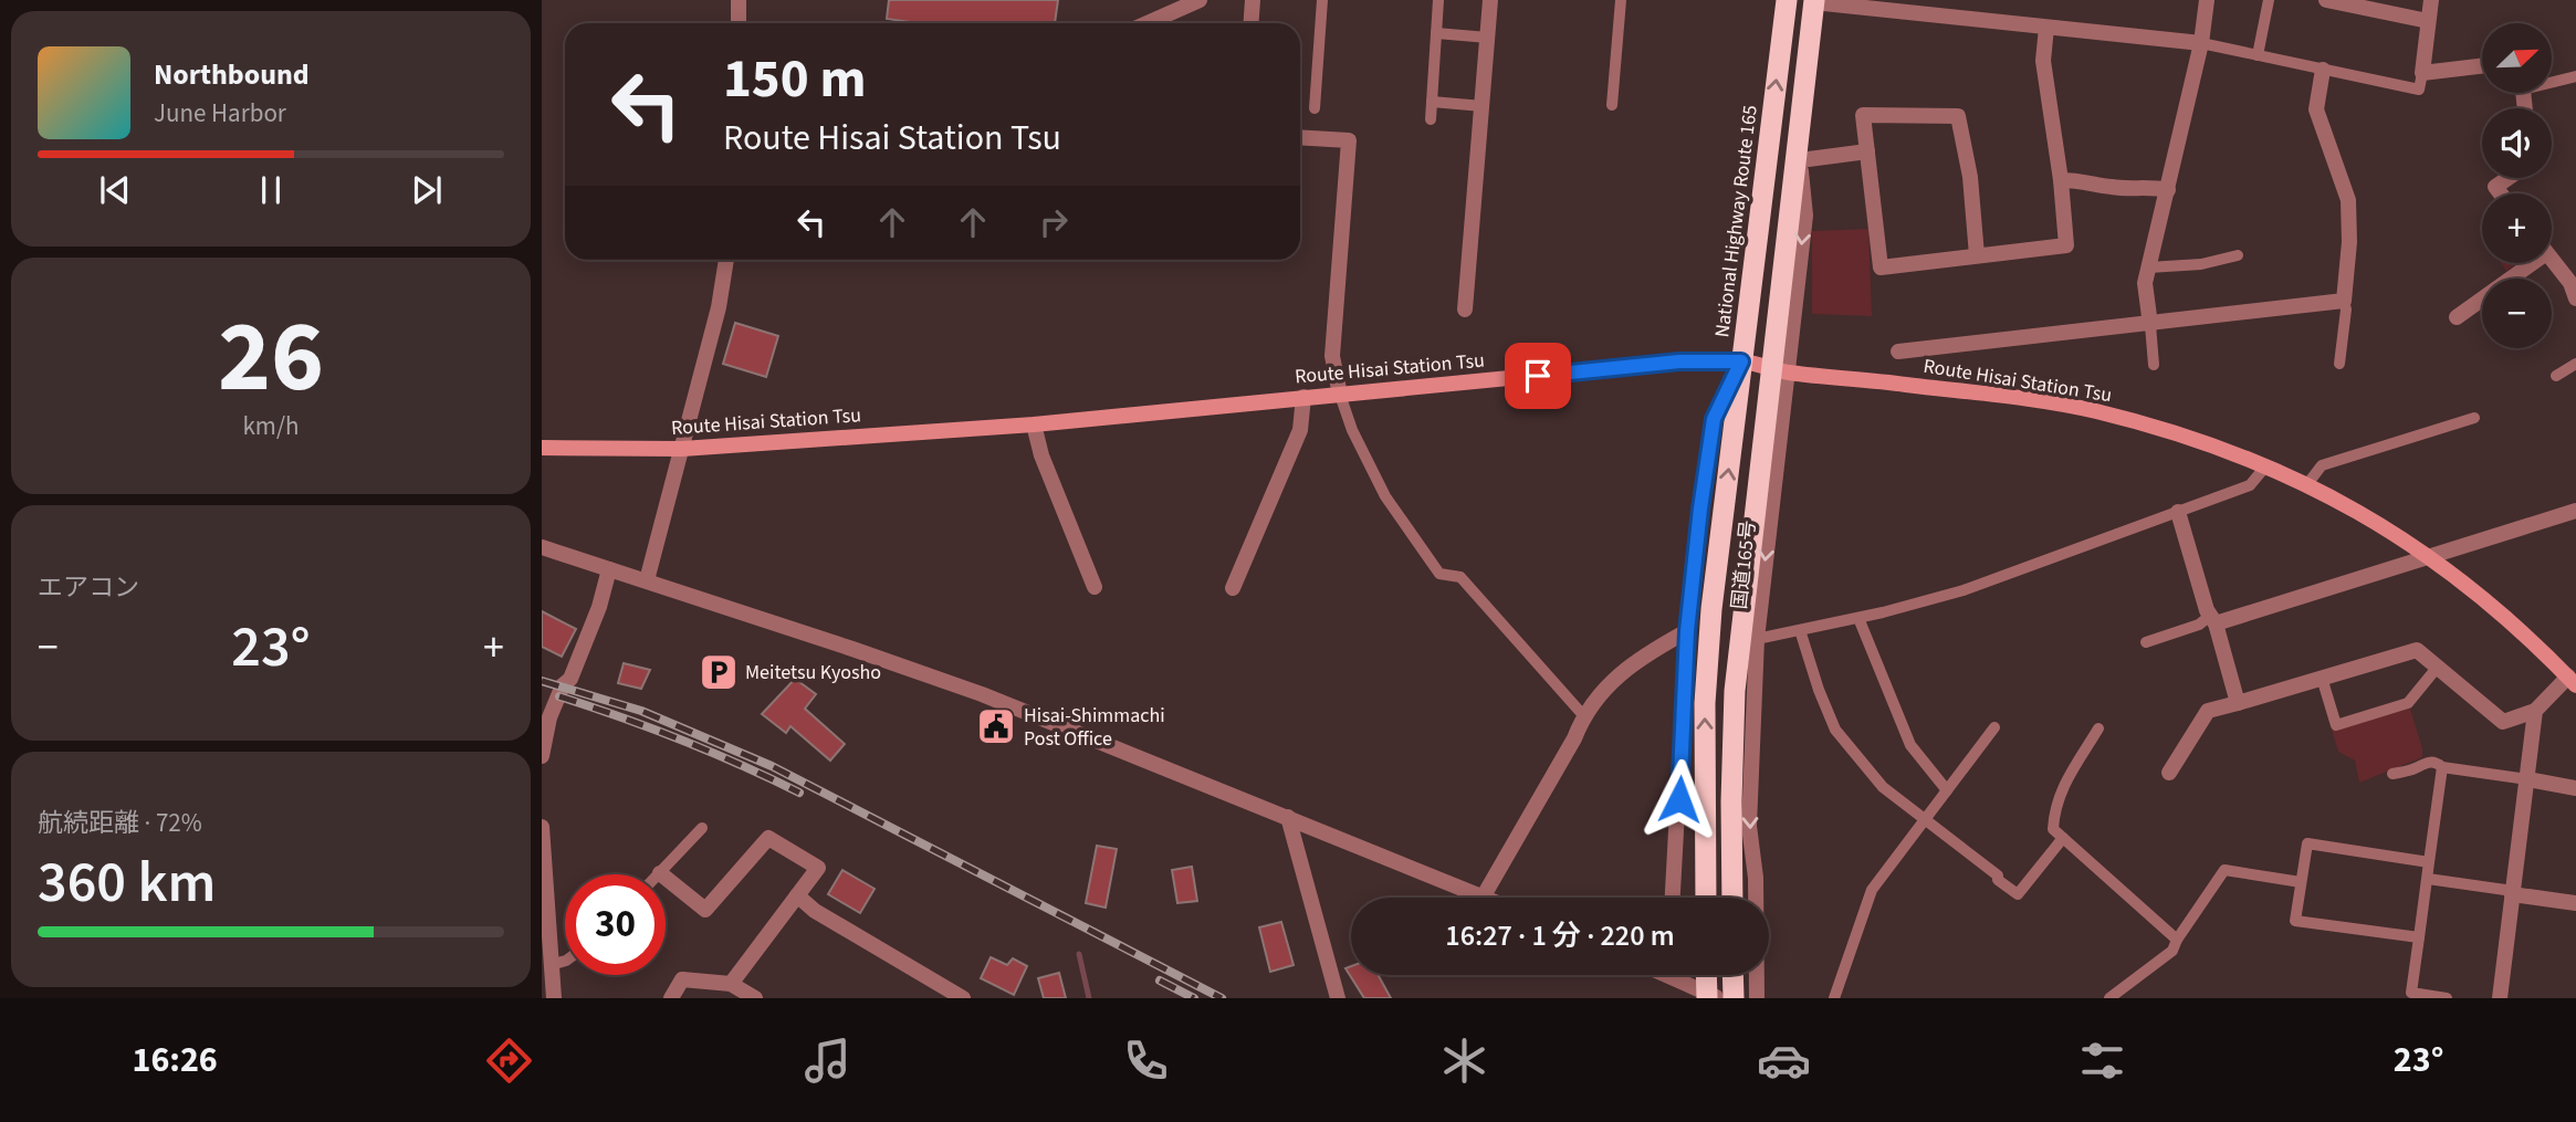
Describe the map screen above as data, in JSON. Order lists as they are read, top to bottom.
{
  "streets": {
    "highway": ["National Highway Route 165"],
    "main road": ["Route Hisai Station Tsu"],
    "street": ["国道165号"]
  },
  "crossings": [
    ["National Highway Route 165", "Route Hisai Station Tsu"],
    ["Route Hisai Station Tsu", "国道165号"]
  ],
  "places": {
    "parking": ["Meitetsu Kyosho"],
    "public building": ["Hisai-Shimmachi Post Office"]
  },
  "north": "top right",
  "page": {
    "map_buttons": ["+", "−"],
    "turn": ["150 m", "Route Hisai Station Tsu"],
    "song": ["Northbound", "June Harbor"],
    "tile": [
      ["26", "km/h"],
      "エアコン",
      ["航続距離 · 72%", "360 km"]
    ],
    "heat": ["−", "23°", "+"],
    "limit": "30",
    "trip": "16:27 · 1 分 · 220 m",
    "tabs": ["16:26", "23°"]
  }
}
